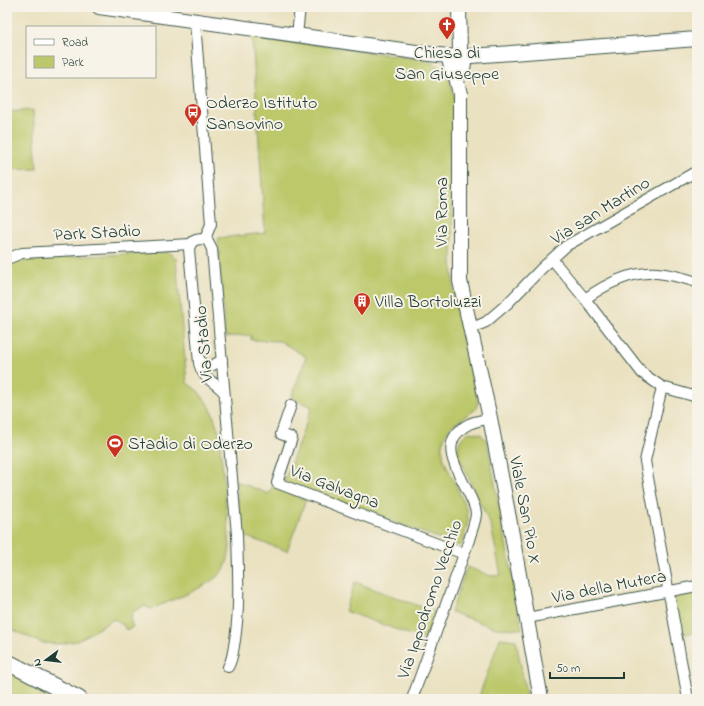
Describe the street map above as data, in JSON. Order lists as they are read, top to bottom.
{
  "streets": {
    "street": [
      "Via san Martino",
      "Via Roma",
      "Park Stadio",
      "Via Stadio",
      "Via Galvagna",
      "Viale San Pio X",
      "Via della Mutera",
      "Via Ippodromo Vecchio"
    ]
  },
  "crossings": [
    ["Via san Martino", "Via Roma"],
    ["Via san Martino", "Viale San Pio X"],
    ["Via Roma", "Viale San Pio X"],
    ["Park Stadio", "Via Stadio"],
    ["Via Galvagna", "Via Ippodromo Vecchio"],
    ["Viale San Pio X", "Via della Mutera"],
    ["Viale San Pio X", "Via Ippodromo Vecchio"]
  ],
  "places": {
    "church": ["Chiesa di San Giuseppe"],
    "bus stop": ["Oderzo Istituto Sansovino"],
    "building": ["Villa Bortoluzzi"],
    "sports": ["Stadio di Oderzo"]
  },
  "legend": ["Road", "Park"],
  "scale_bar": "50 m",
  "north": "left"
}
